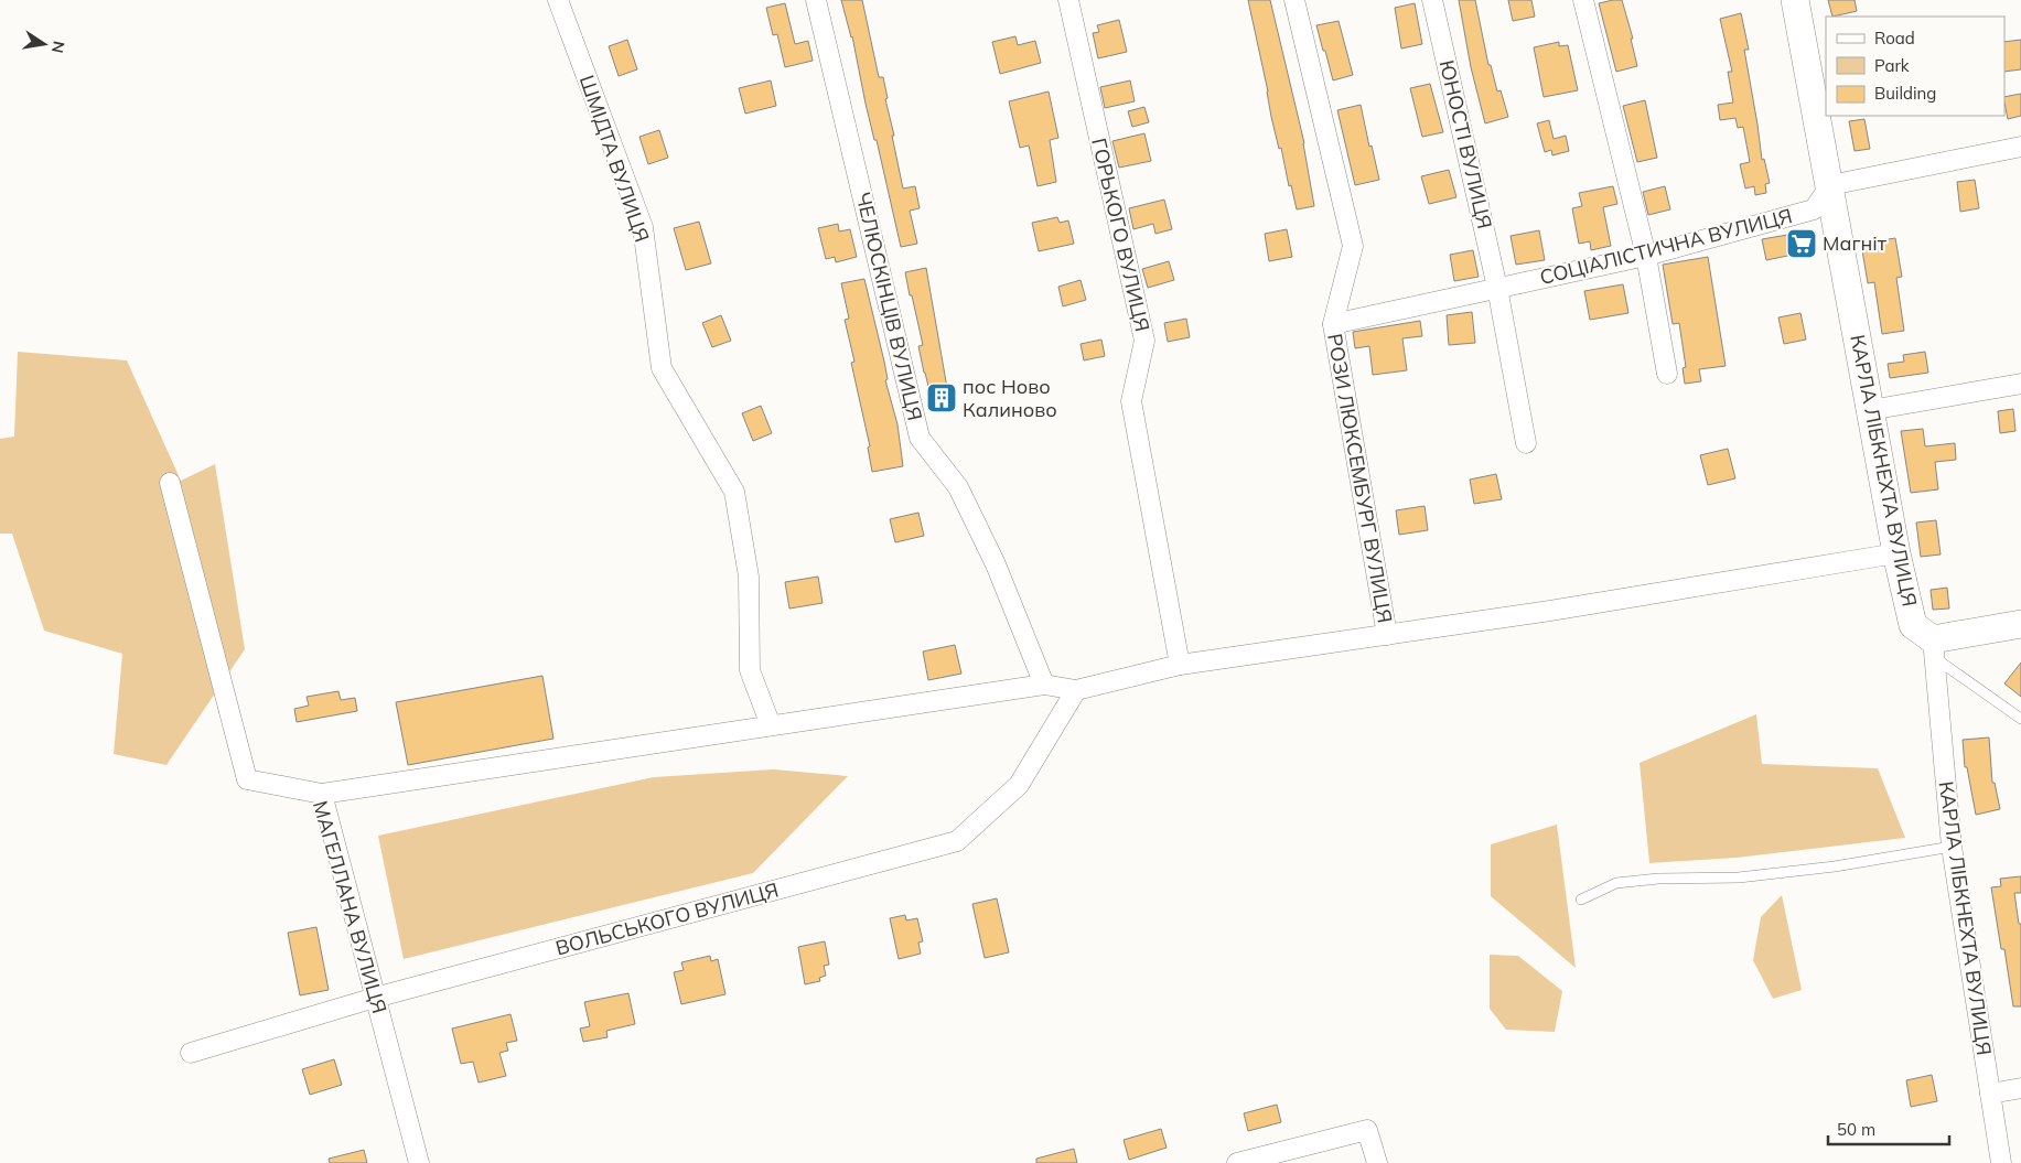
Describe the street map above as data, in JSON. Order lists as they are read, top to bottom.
{
  "streets": {
    "street": [
      "ЮНОСТІ ВУЛИЦЯ",
      "ШМІДТА ВУЛИЦЯ",
      "ГОРЬКОГО ВУЛИЦЯ",
      "СОЦІАЛІСТИЧНА ВУЛИЦЯ",
      "ЧЕЛЮСКІНЦІВ ВУЛИЦЯ",
      "КАРЛА ЛІБКНЕХТА ВУЛИЦЯ",
      "РОЗИ ЛЮКСЕМБУРГ ВУЛИЦЯ",
      "МАГЕЛЛАНА ВУЛИЦЯ",
      "ВОЛЬСЬКОГО ВУЛИЦЯ"
    ]
  },
  "crossings": [
    ["ЮНОСТІ ВУЛИЦЯ", "СОЦІАЛІСТИЧНА ВУЛИЦЯ"],
    ["СОЦІАЛІСТИЧНА ВУЛИЦЯ", "КАРЛА ЛІБКНЕХТА ВУЛИЦЯ"],
    ["СОЦІАЛІСТИЧНА ВУЛИЦЯ", "РОЗИ ЛЮКСЕМБУРГ ВУЛИЦЯ"],
    ["МАГЕЛЛАНА ВУЛИЦЯ", "ВОЛЬСЬКОГО ВУЛИЦЯ"]
  ],
  "places": {
    "supermarket": ["Магніт"],
    "building": ["пос Ново Калиново"]
  },
  "legend": ["Road", "Park", "Building"],
  "scale_bar": "50 m",
  "north": "right"
}
